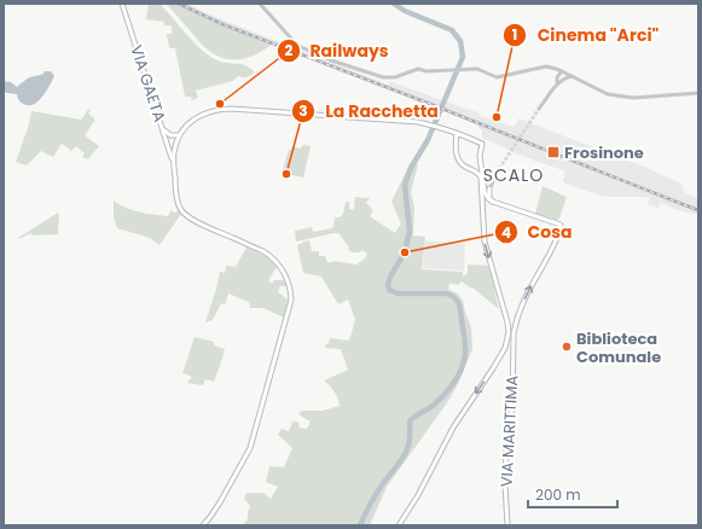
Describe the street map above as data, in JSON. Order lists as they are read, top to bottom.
{
  "streets": {
    "main road": ["VIA GAETA", "VIA MARITTIMA"]
  },
  "districts": ["SCALO"],
  "places": {
    "other": [
      "Railways",
      "Cinema \"Arci\"",
      "La Racchetta",
      "Cosa",
      "Biblioteca Comunale"
    ],
    "transit": ["Frosinone"]
  },
  "scale_bar": "200 m"
}
